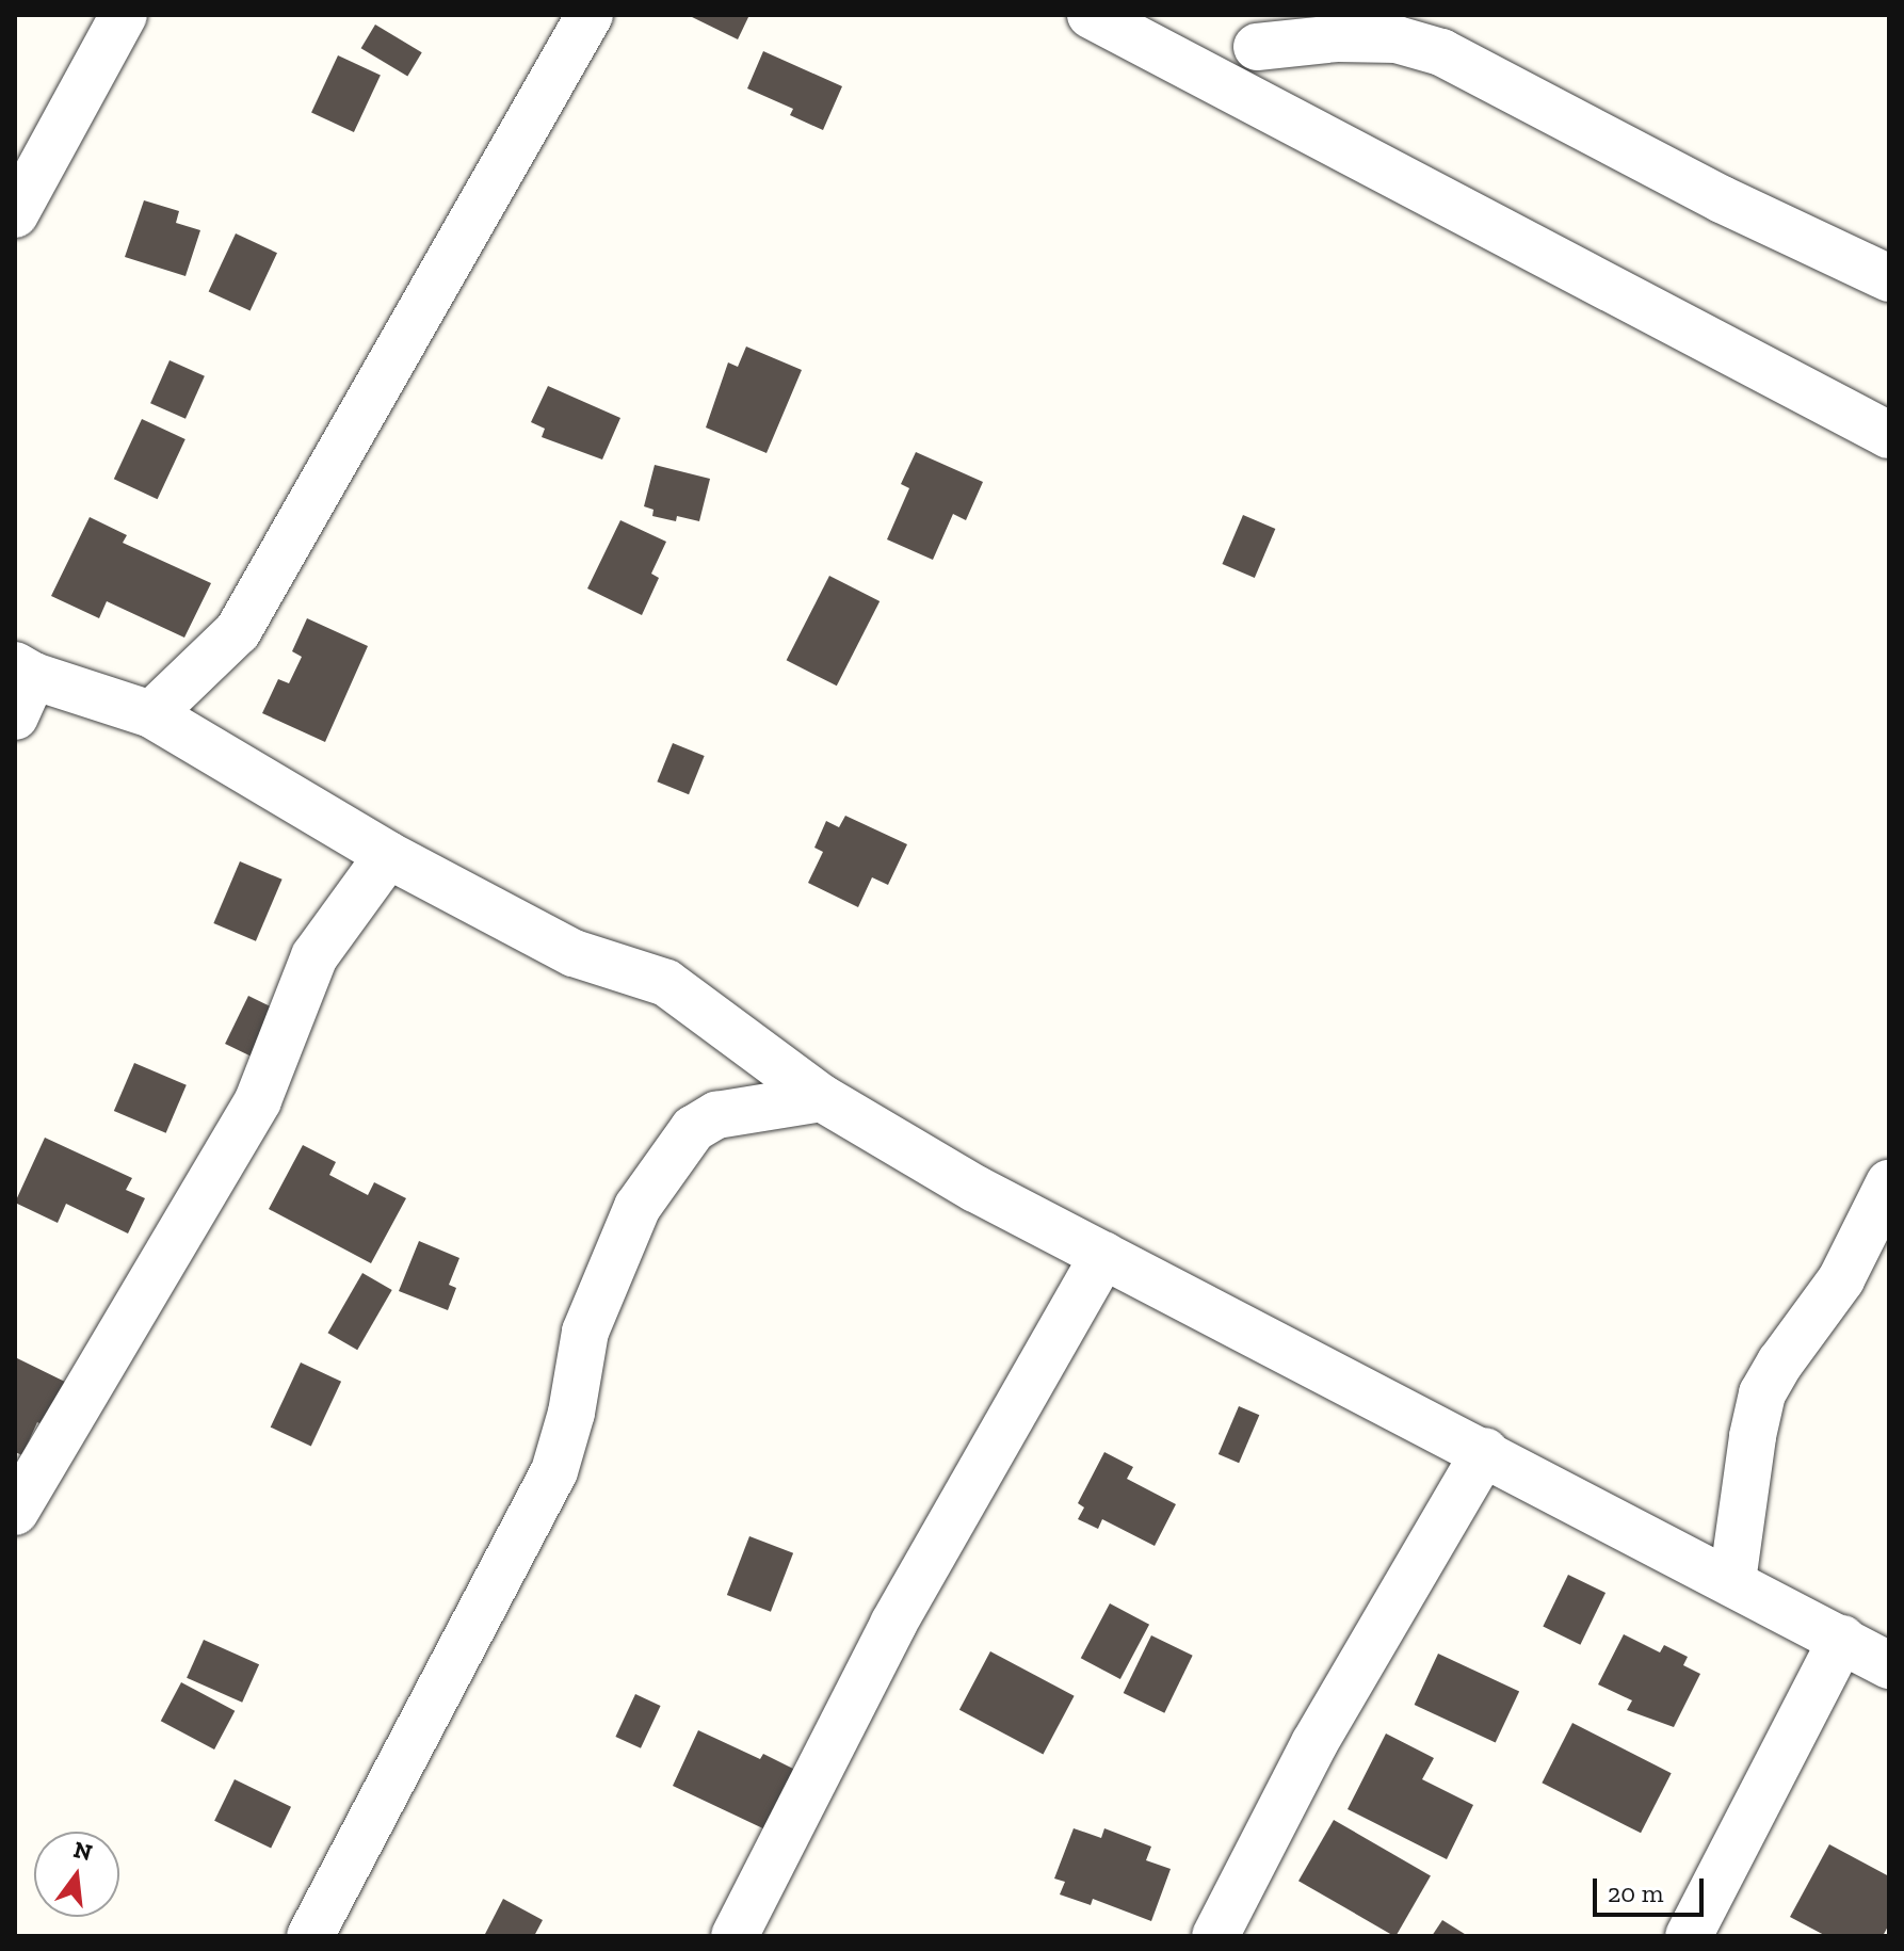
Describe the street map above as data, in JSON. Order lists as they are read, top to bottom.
{
  "scale_bar": "20 m",
  "north": "top"
}
